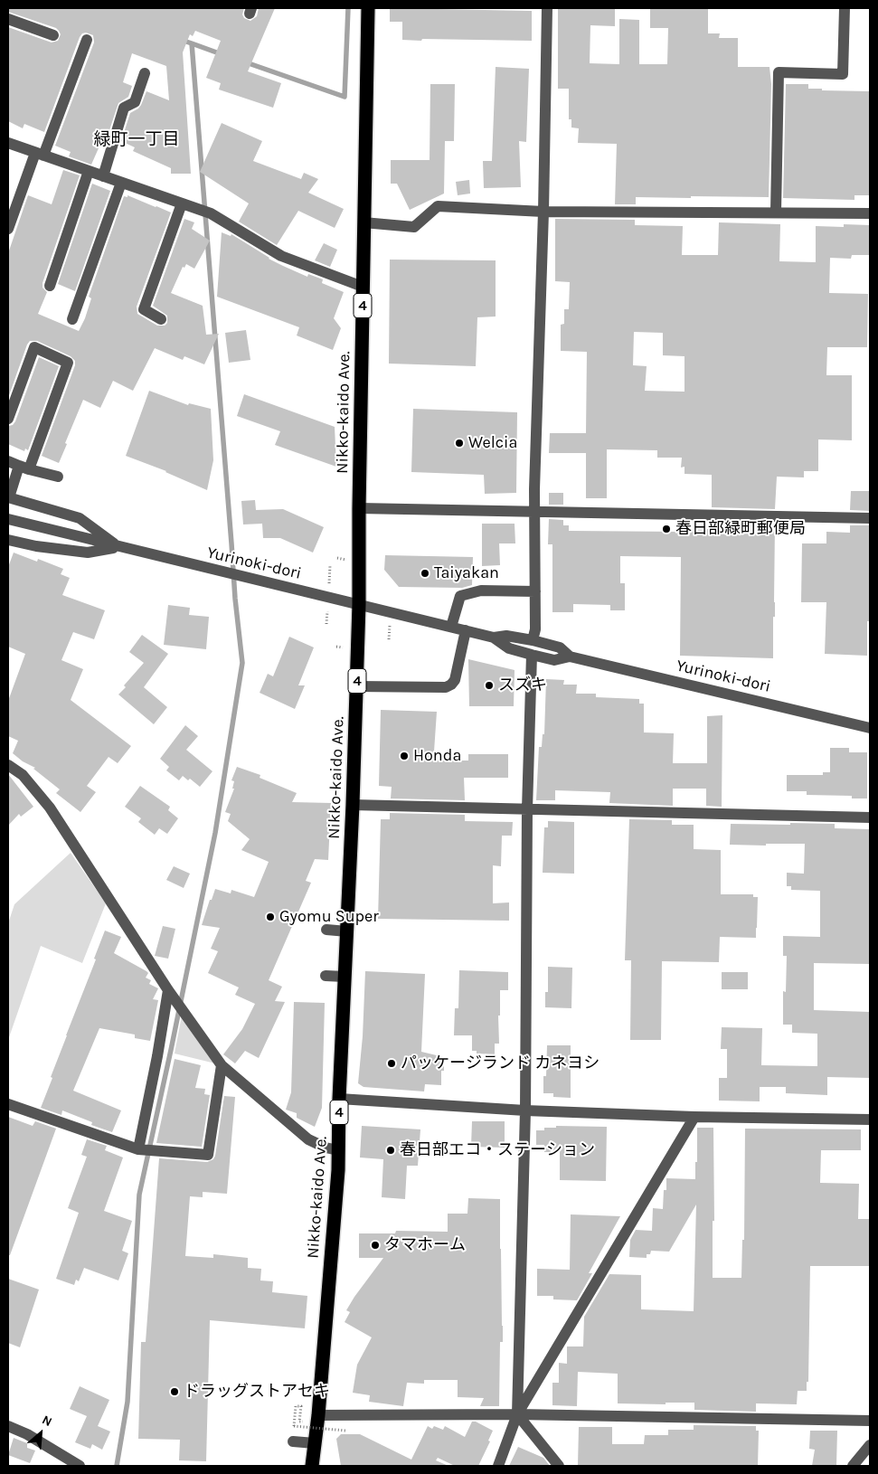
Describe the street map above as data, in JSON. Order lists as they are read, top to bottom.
{
  "streets": {
    "highway": ["4", "Nikko-kaido Ave."],
    "street": ["Yurinoki-dori"]
  },
  "crossings": [
    ["Nikko-kaido Ave.", "Yurinoki-dori"]
  ],
  "districts": ["緑町一丁目"],
  "places": [
    "Welcia",
    "春日部緑町郵便局",
    "Taiyakan",
    "スズキ",
    "Honda",
    "Gyomu Super",
    "パッケージランド カネヨシ",
    "春日部エコ・ステーション",
    "タマホーム",
    "ドラッグストアセキ"
  ],
  "north": "top right"
}
